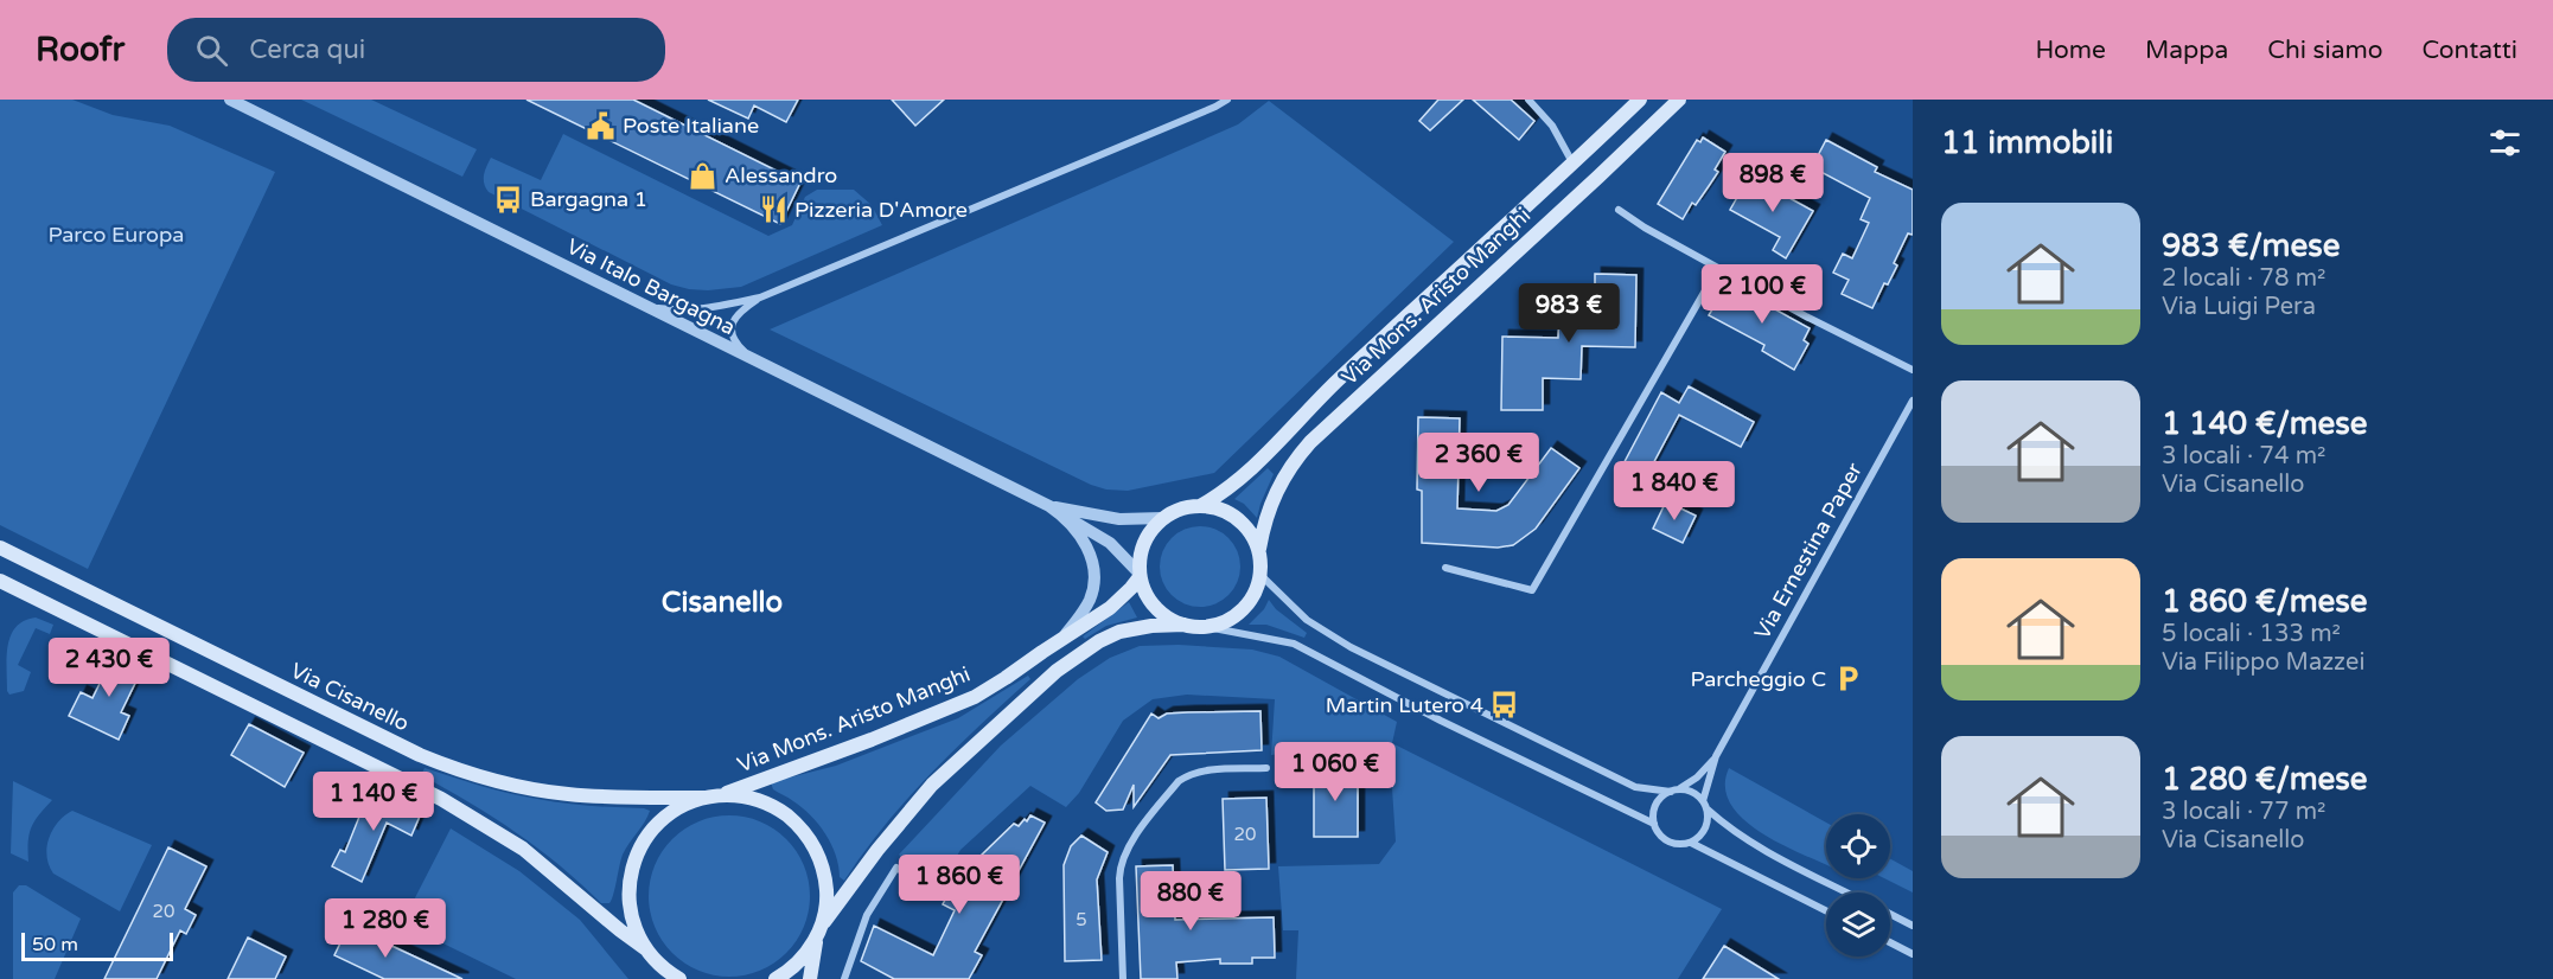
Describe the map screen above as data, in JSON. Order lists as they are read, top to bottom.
{
  "streets": {
    "main road": ["Via Mons. Aristo Manghi", "Via Cisanello"],
    "street": ["Via Italo Bargagna", "Via Ernestina Paper"]
  },
  "crossings": [
    ["Via Italo Bargagna", "Via Mons. Aristo Manghi"],
    ["Via Mons. Aristo Manghi", "Via Cisanello"]
  ],
  "districts": ["Cisanello"],
  "parks": ["Parco Europa"],
  "places": {
    "public building": ["Poste Italiane"],
    "shop": ["Alessandro"],
    "bus stop": ["Bargagna 1", "Martin Lutero 4"],
    "restaurant": ["Pizzeria D'Amore"],
    "parking": ["Parcheggio C"]
  },
  "house_numbers": ["20", "20", "5"],
  "scale_bar": "50 m",
  "page": {
    "header": "Roofr",
    "search": "Cerca qui",
    "nav": [
      "Home",
      "Mappa",
      "Chi siamo",
      "Contatti"
    ],
    "heading": "11 immobili",
    "price": [
      "898 €",
      "2 100 €",
      "983 €",
      "2 360 €",
      "1 840 €",
      "2 430 €",
      "1 060 €",
      "1 140 €",
      "1 860 €",
      "880 €",
      "1 280 €"
    ],
    "list": [
      {
        "name": "983 €/mese",
        "note": "2 locali · 78 m² · Via Luigi Pera"
      },
      {
        "name": "1 140 €/mese",
        "note": "3 locali · 74 m² · Via Cisanello"
      },
      {
        "name": "1 860 €/mese",
        "note": "5 locali · 133 m² · Via Filippo Mazzei"
      },
      {
        "name": "1 280 €/mese",
        "note": "3 locali · 77 m² · Via Cisanello"
      }
    ],
    "scale": "50 m"
  }
}
